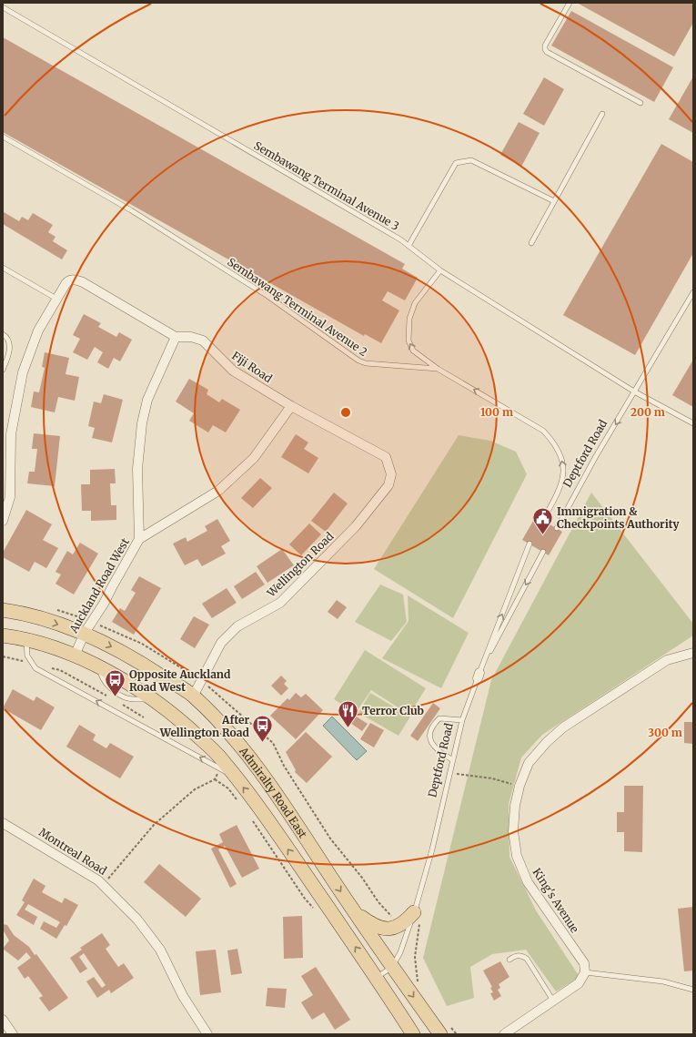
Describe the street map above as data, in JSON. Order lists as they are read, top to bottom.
{
  "streets": {
    "main road": ["Admiralty Road East"],
    "street": [
      "Fiji Road",
      "Wellington Road",
      "Auckland Road West",
      "Montreal Road",
      "King's Avenue"
    ],
    "lane": ["Sembawang Terminal Avenue 3", "Sembawang Terminal Avenue 2", "Deptford Road"]
  },
  "crossings": [
    ["Sembawang Terminal Avenue 3", "Deptford Road"],
    ["Fiji Road", "Wellington Road"],
    ["Fiji Road", "Auckland Road West"],
    ["Deptford Road", "Admiralty Road East"],
    ["Wellington Road", "Admiralty Road East"],
    ["Auckland Road West", "Admiralty Road East"]
  ],
  "places": {
    "public building": ["Immigration & Checkpoints Authority"],
    "bus stop": ["Opposite Auckland Road West", "After Wellington Road"],
    "restaurant": ["Terror Club"]
  },
  "rings": ["100 m", "200 m", "300 m"]
}
